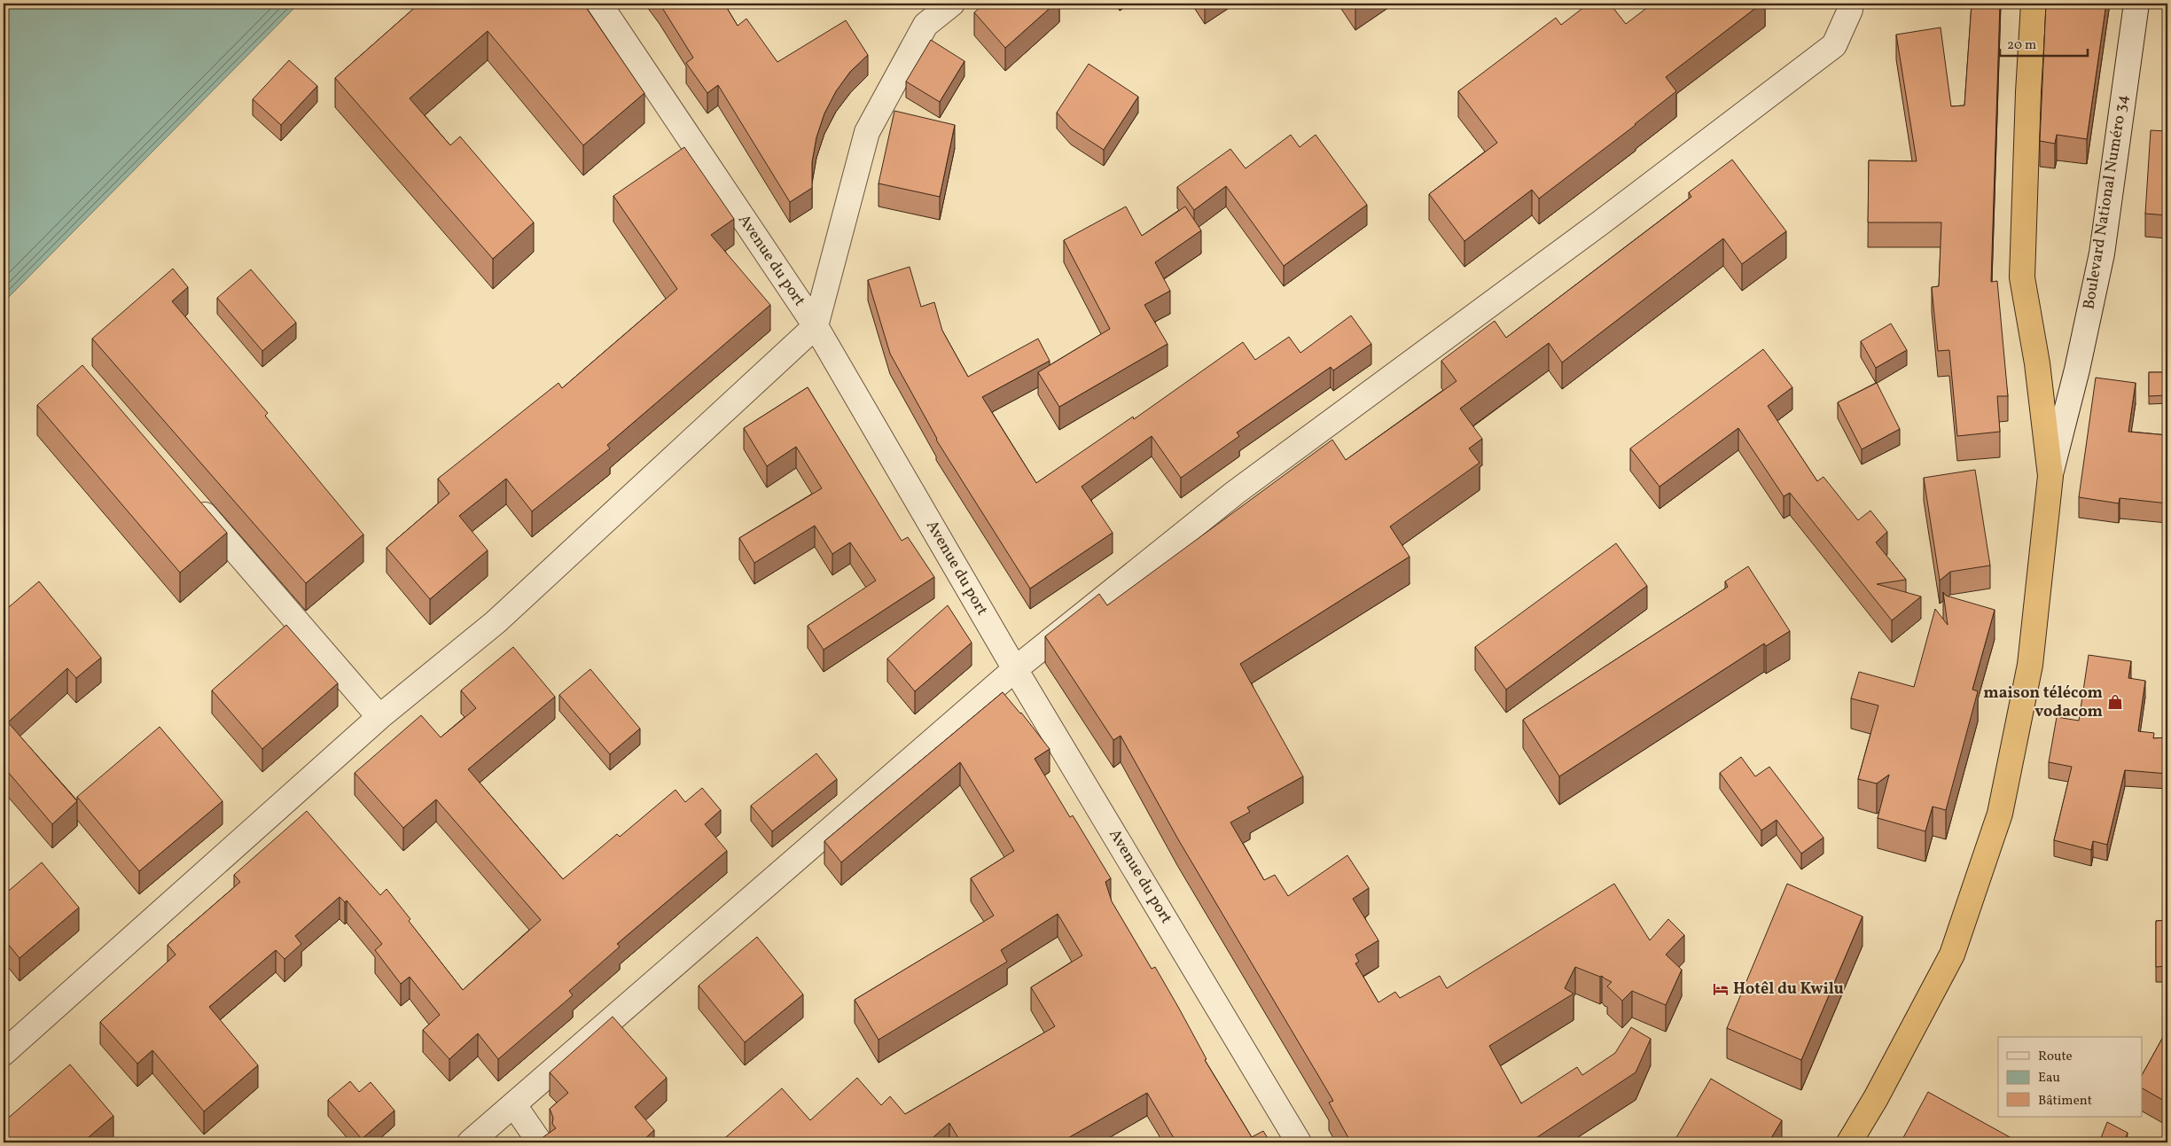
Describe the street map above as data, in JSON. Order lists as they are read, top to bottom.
{
  "streets": {
    "street": ["Boulevard National Numéro 34", "Avenue du port"]
  },
  "places": {
    "shop": ["maison télécom vodacom"],
    "hotel": ["Hotêl du Kwilu"]
  },
  "legend": ["Route", "Eau", "Bâtiment"],
  "scale_bar": "20 m"
}
